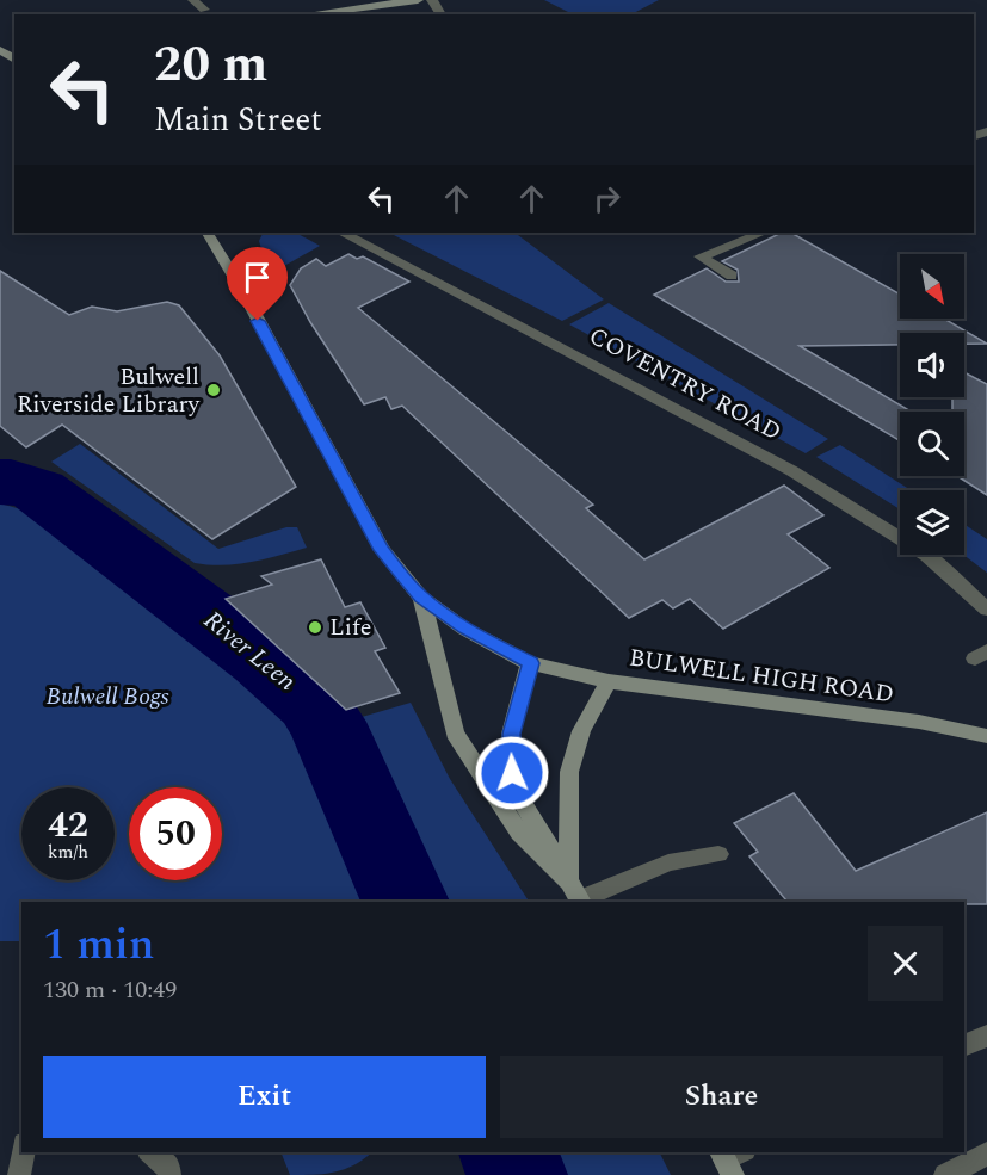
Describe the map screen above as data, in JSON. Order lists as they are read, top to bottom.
{
  "streets": {
    "main road": ["BULWELL HIGH ROAD"],
    "street": ["COVENTRY ROAD"]
  },
  "water": ["River Leen"],
  "parks": ["Bulwell Bogs"],
  "places": ["Bulwell Riverside Library", "Life"],
  "north": "bottom right",
  "page": {
    "turn": ["20 m", "Main Street"],
    "speed": "42 km/h",
    "limit": "50",
    "heading": ["1 min", "130 m · 10:49"],
    "buttons": ["Exit", "Share"]
  }
}
